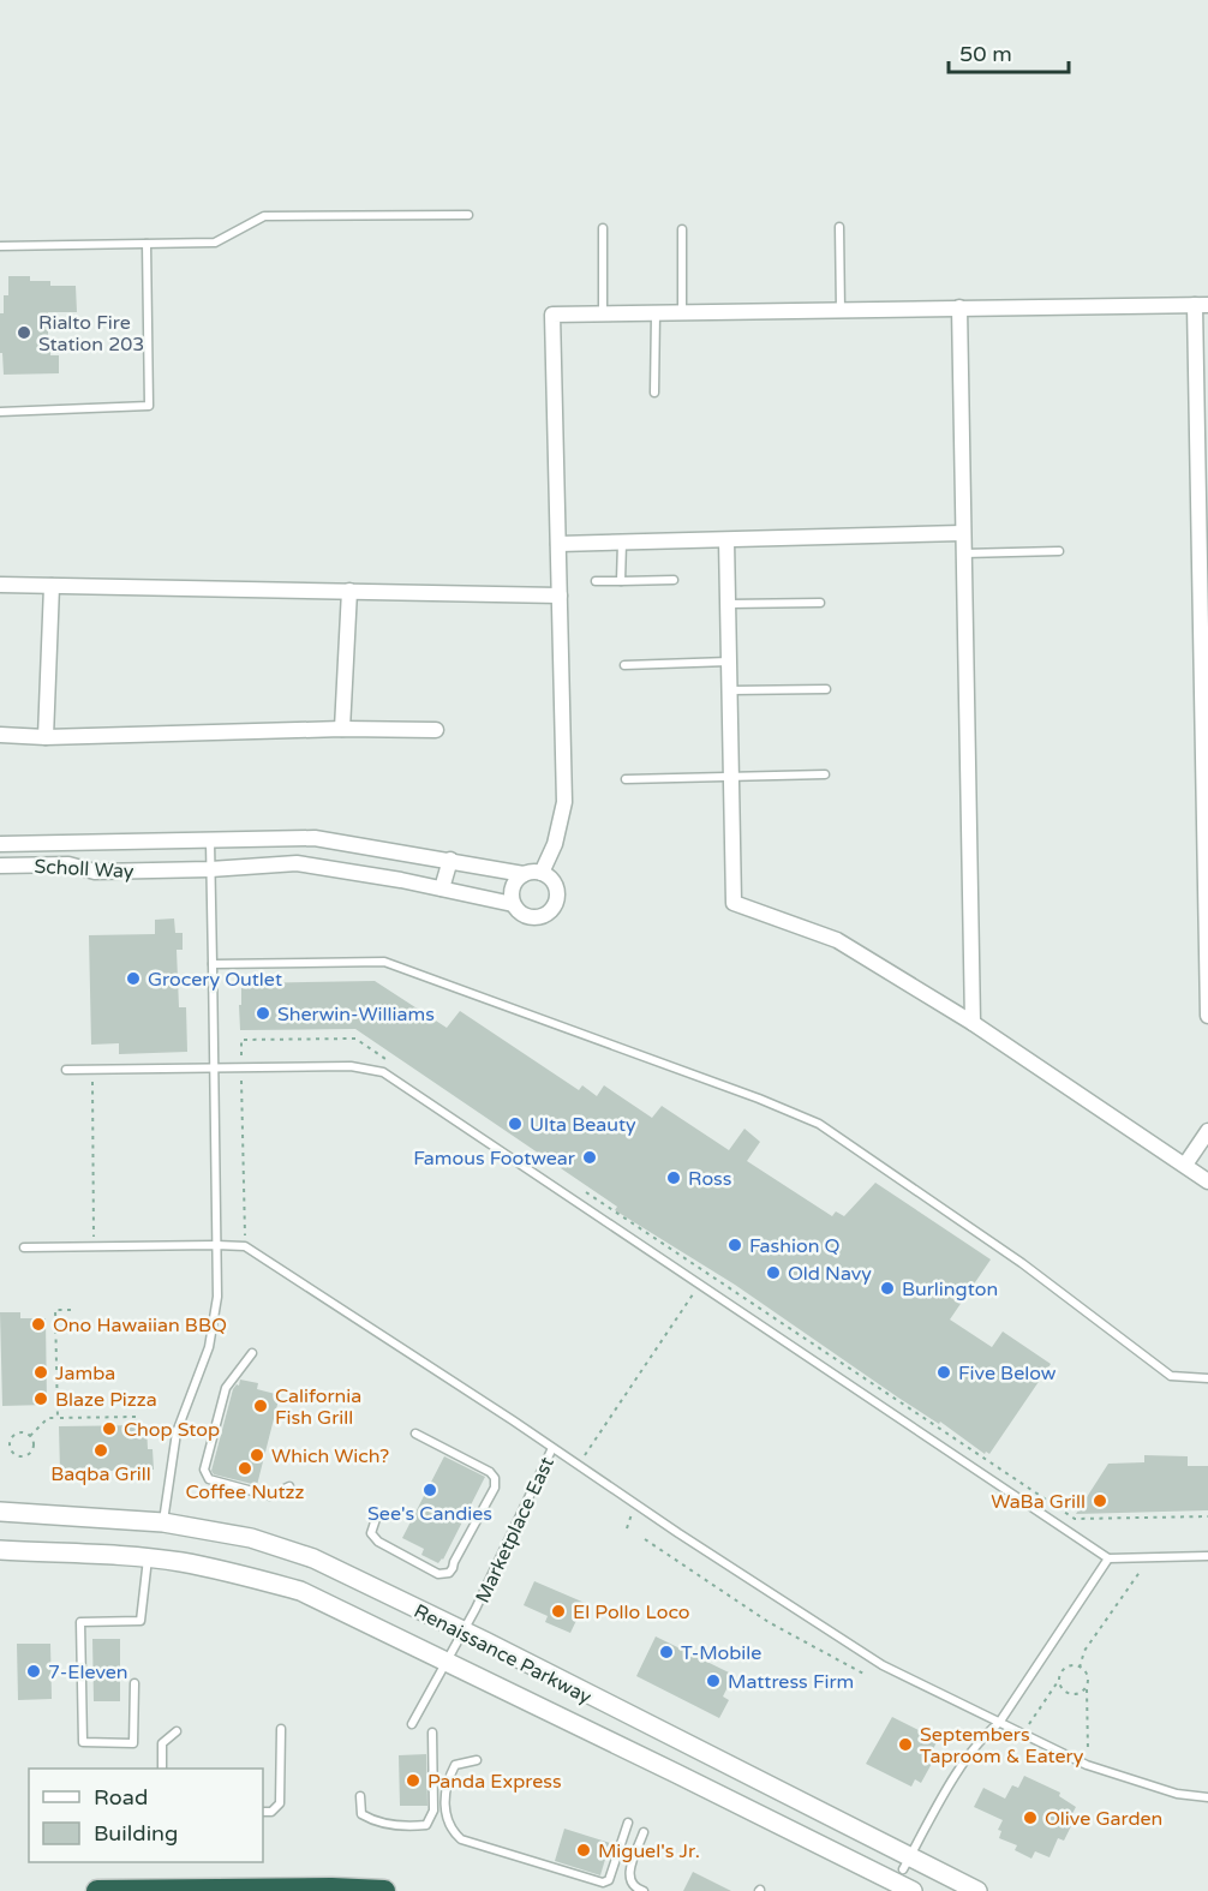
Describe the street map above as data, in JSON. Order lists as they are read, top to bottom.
{
  "streets": {
    "street": ["Scholl Way", "Renaissance Parkway"],
    "lane": ["Marketplace East"]
  },
  "crossings": [
    ["Marketplace East", "Renaissance Parkway"]
  ],
  "places": [
    "Rialto Fire Station 203",
    "Grocery Outlet",
    "Sherwin-Williams",
    "Ulta Beauty",
    "Famous Footwear",
    "Ross",
    "Fashion Q",
    "Old Navy",
    "Burlington",
    "Ono Hawaiian BBQ",
    "Jamba",
    "Five Below",
    "Blaze Pizza",
    "California Fish Grill",
    "Chop Stop",
    "Baqba Grill",
    "Which Wich?",
    "Coffee Nutzz",
    "See's Candies",
    "WaBa Grill",
    "El Pollo Loco",
    "T-Mobile",
    "7-Eleven",
    "Mattress Firm",
    "Septembers Taproom & Eatery",
    "Panda Express",
    "Olive Garden",
    "Miguel's Jr."
  ],
  "legend": ["Road", "Building"],
  "scale_bar": "50 m"
}
